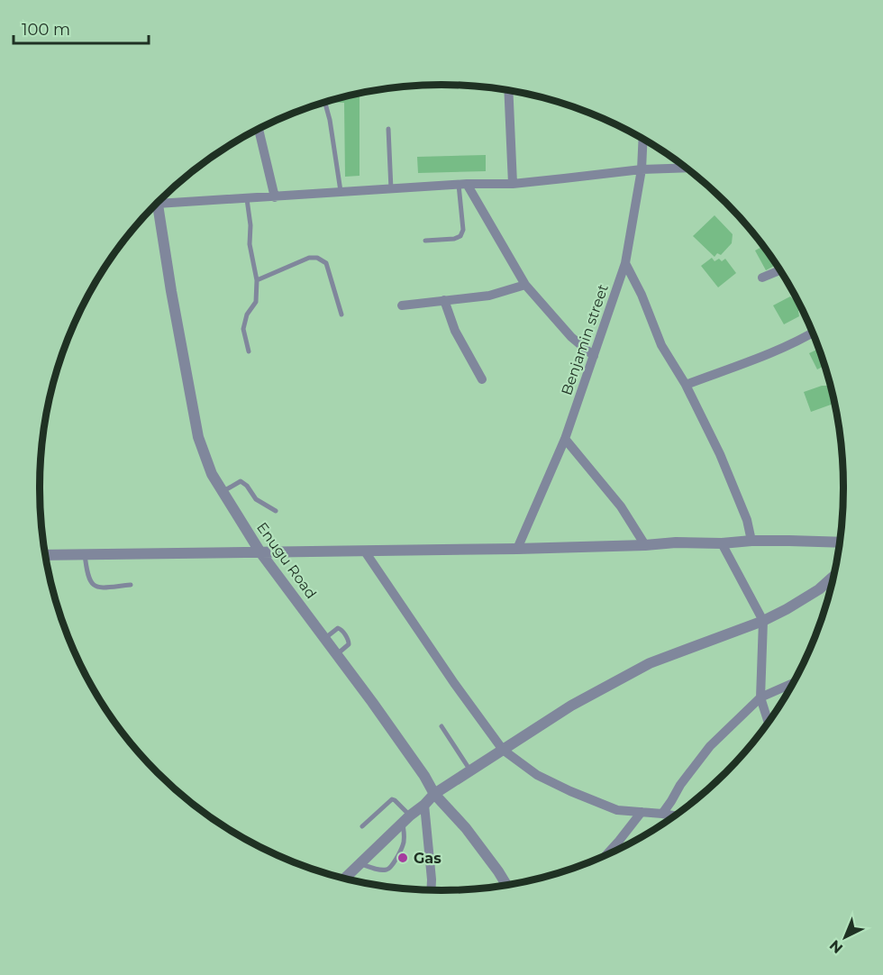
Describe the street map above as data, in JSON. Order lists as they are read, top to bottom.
{
  "streets": {
    "street": ["Benjamin street", "Enugu Road"]
  },
  "places": ["Gas"],
  "scale_bar": "100 m",
  "north": "bottom left"
}
